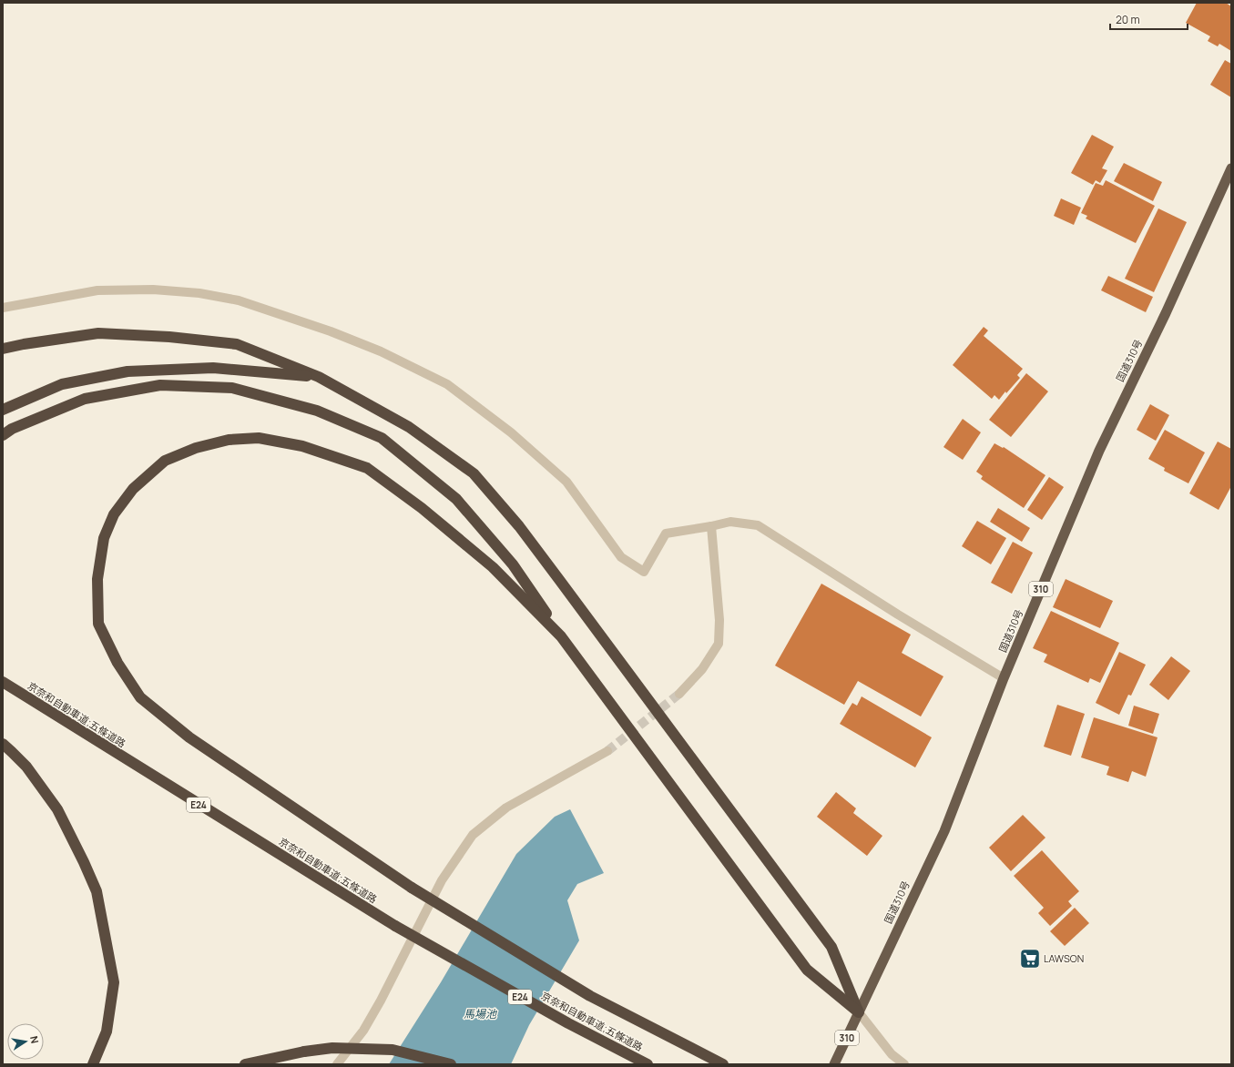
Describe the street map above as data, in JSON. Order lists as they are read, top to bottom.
{
  "streets": {
    "highway": [
      "国道310号",
      "310",
      "京奈和自動車道;五條道路",
      "E24"
    ]
  },
  "water": ["馬場池"],
  "places": {
    "supermarket": ["LAWSON"]
  },
  "scale_bar": "20 m",
  "north": "right"
}
